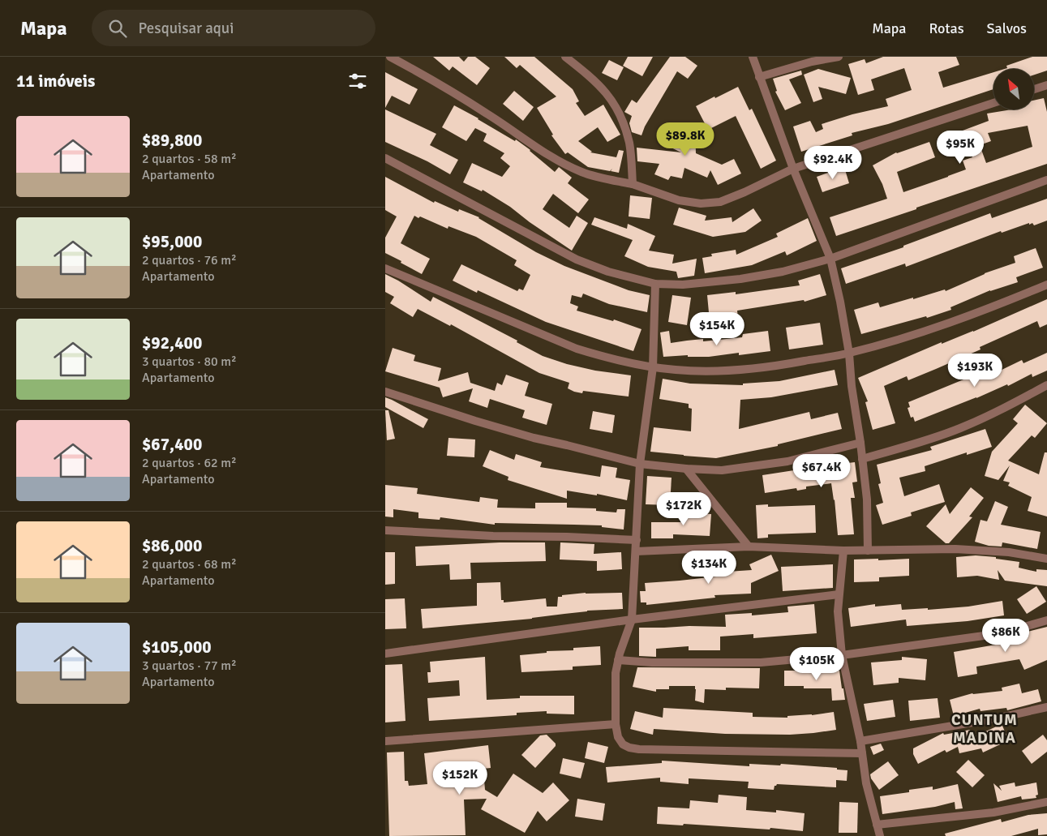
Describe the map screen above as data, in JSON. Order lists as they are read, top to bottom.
{
  "districts": ["CUNTUM MADINA"],
  "north": "top left",
  "page": {
    "header": "Mapa",
    "search": "Pesquisar aqui",
    "nav": ["Mapa", "Rotas", "Salvos"],
    "heading": "11 imóveis",
    "list": [
      {
        "name": "$89,800",
        "note": "2 quartos · 58 m² · Apartamento"
      },
      {
        "name": "$95,000",
        "note": "2 quartos · 76 m² · Apartamento"
      },
      {
        "name": "$92,400",
        "note": "3 quartos · 80 m² · Apartamento"
      },
      {
        "name": "$67,400",
        "note": "2 quartos · 62 m² · Apartamento"
      },
      {
        "name": "$86,000",
        "note": "2 quartos · 68 m² · Apartamento"
      },
      {
        "name": "$105,000",
        "note": "3 quartos · 77 m² · Apartamento"
      }
    ],
    "price": [
      "$89.8K",
      "$95K",
      "$92.4K",
      "$154K",
      "$193K",
      "$67.4K",
      "$172K",
      "$134K",
      "$86K",
      "$105K",
      "$152K"
    ]
  }
}
